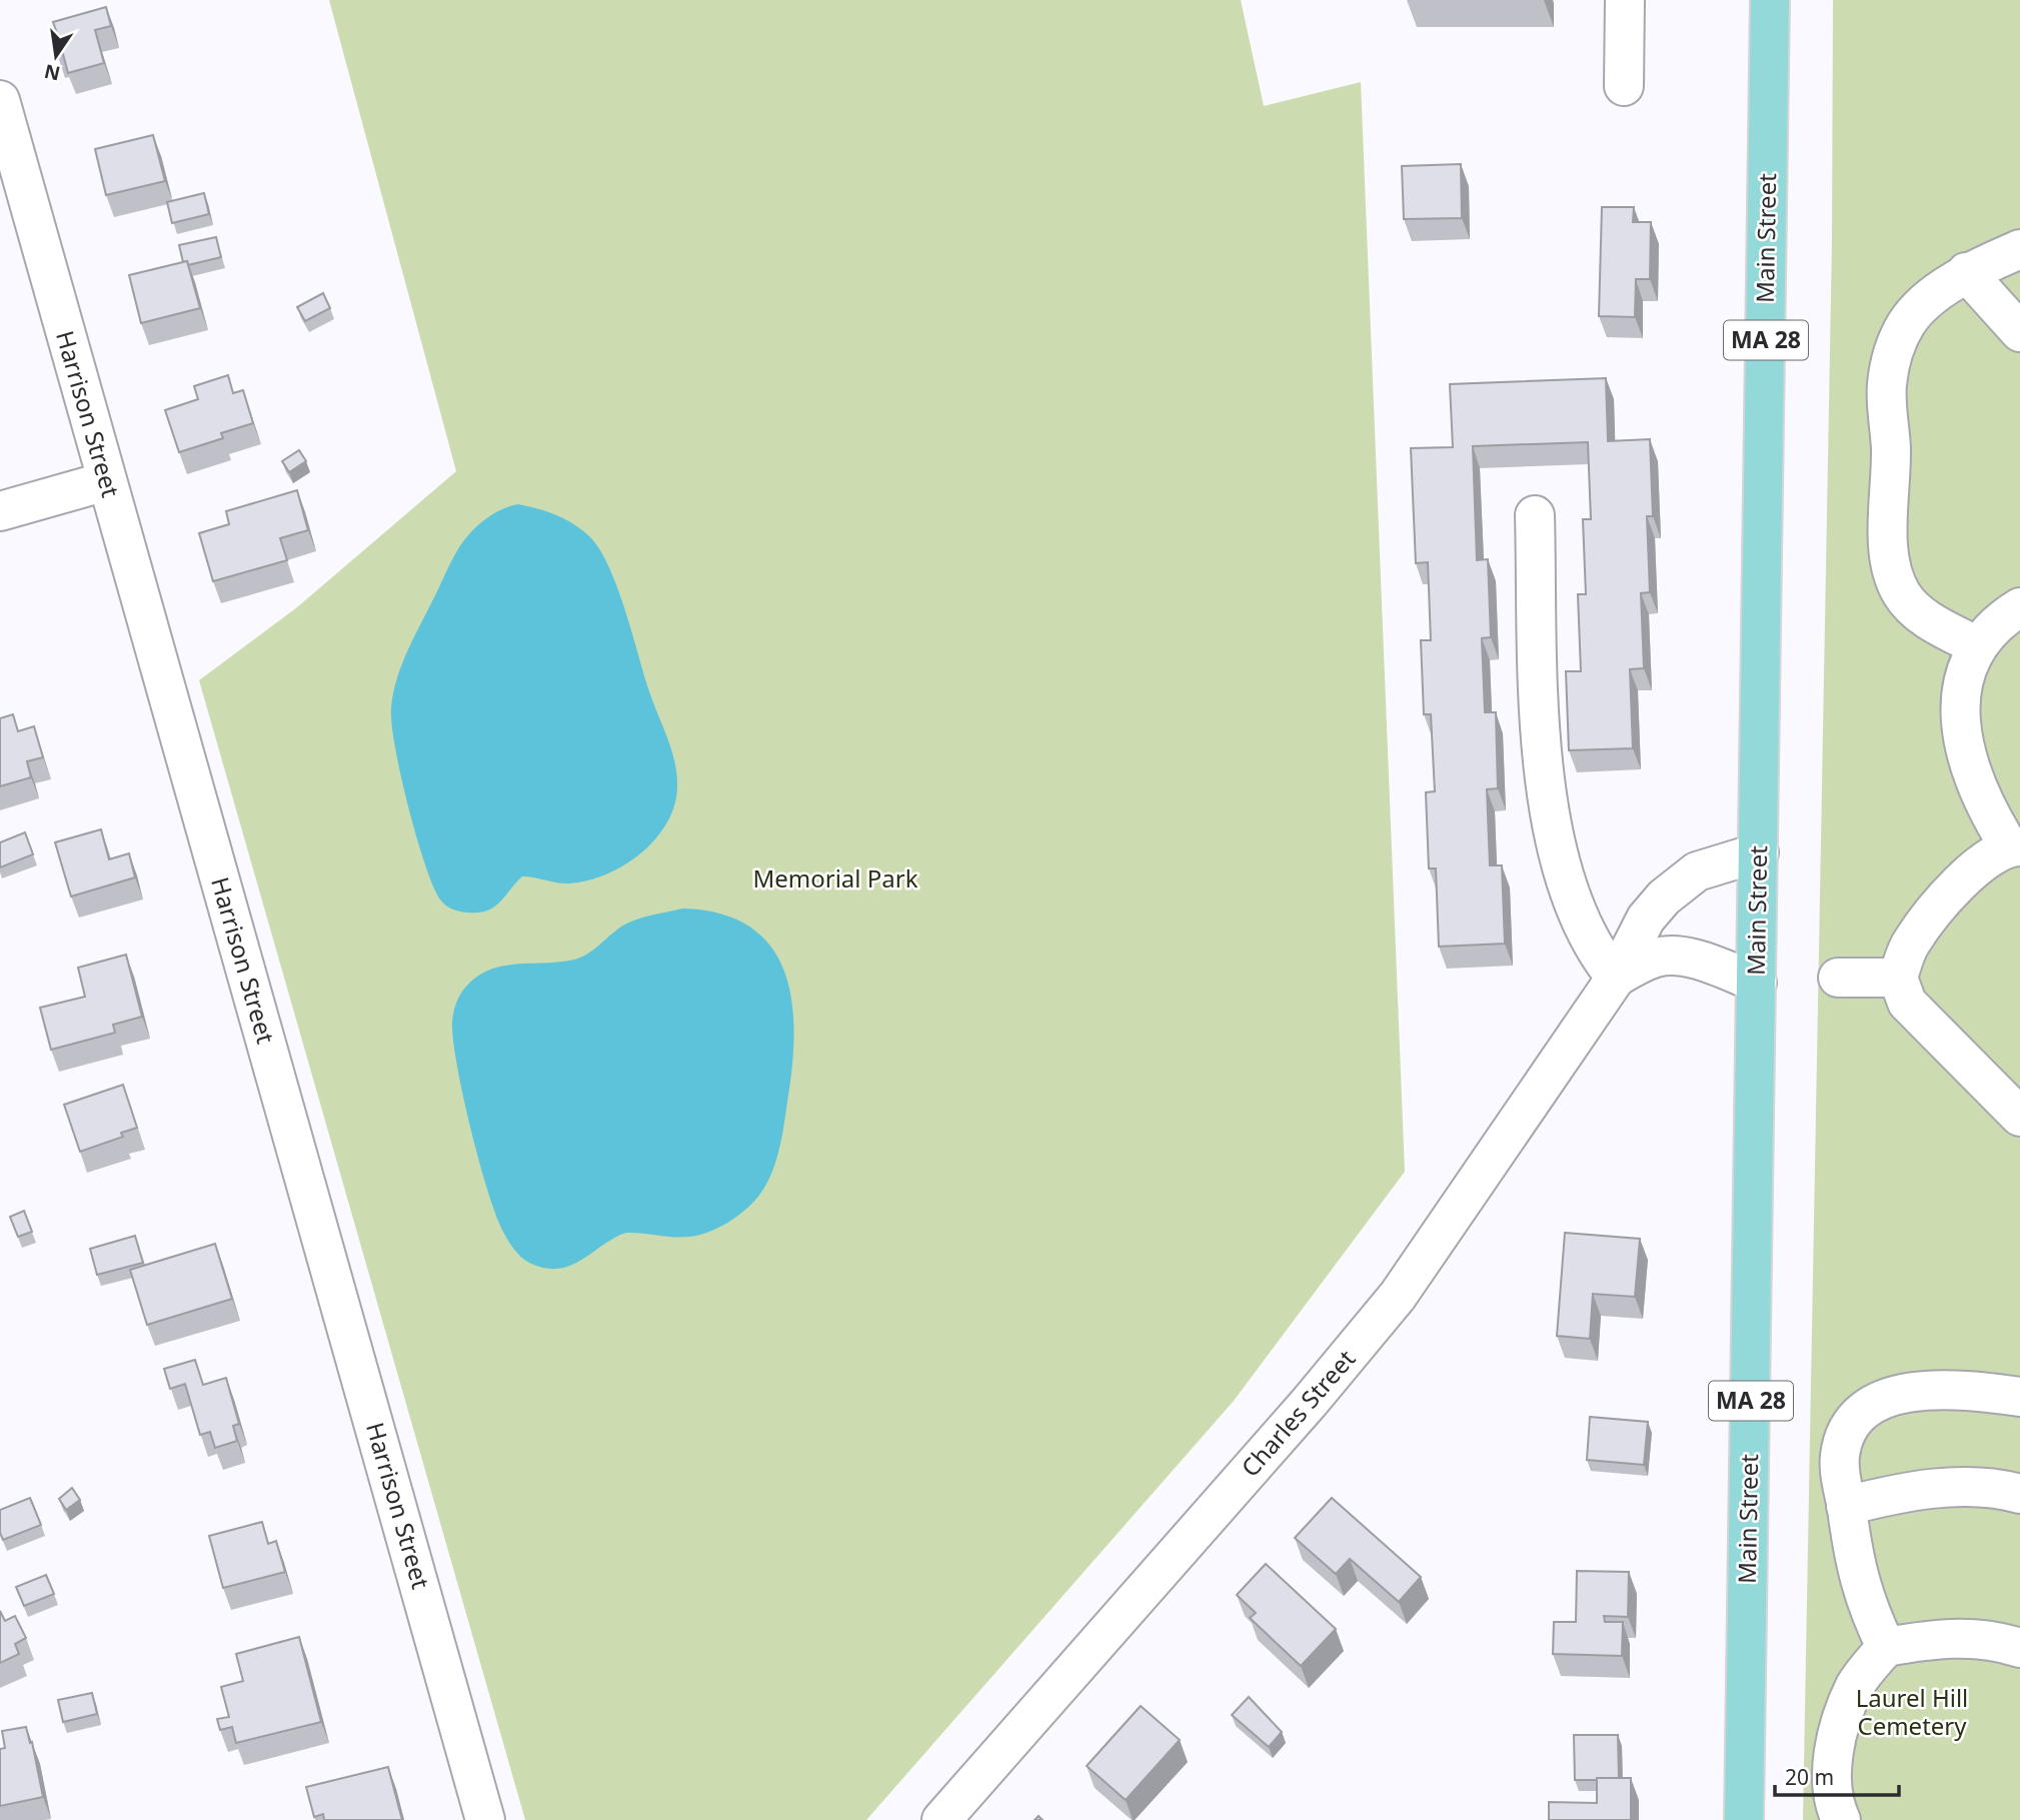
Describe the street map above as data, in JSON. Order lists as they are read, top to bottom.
{
  "streets": {
    "main road": ["Main Street", "MA 28"],
    "street": ["Harrison Street", "Charles Street"]
  },
  "crossings": [
    ["Main Street", "Charles Street"]
  ],
  "parks": ["Memorial Park", "Laurel Hill Cemetery"],
  "scale_bar": "20 m",
  "north": "bottom"
}
